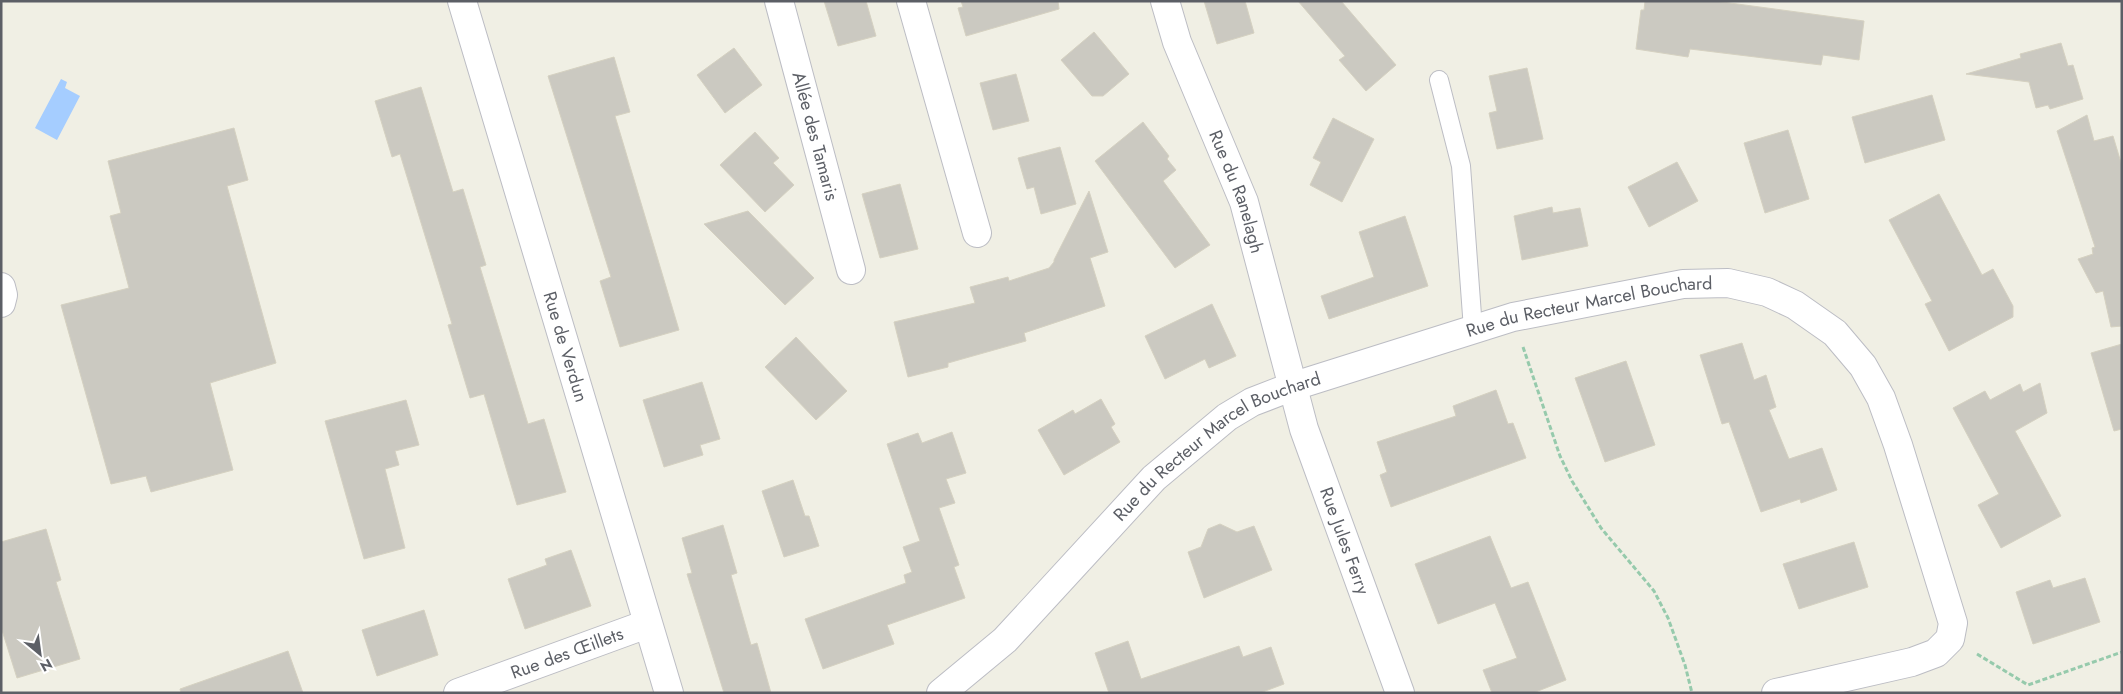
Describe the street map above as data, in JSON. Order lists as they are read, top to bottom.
{
  "streets": {
    "street": [
      "Allée des Tamaris",
      "Rue du Ranelagh",
      "Rue du Recteur Marcel Bouchard",
      "Rue de Verdun",
      "Rue Jules Ferry",
      "Rue des Œillets"
    ]
  },
  "crossings": [
    ["Rue du Ranelagh", "Rue du Recteur Marcel Bouchard"],
    ["Rue du Ranelagh", "Rue Jules Ferry"],
    ["Rue du Recteur Marcel Bouchard", "Rue Jules Ferry"],
    ["Rue de Verdun", "Rue des Œillets"]
  ],
  "north": "bottom right"
}
